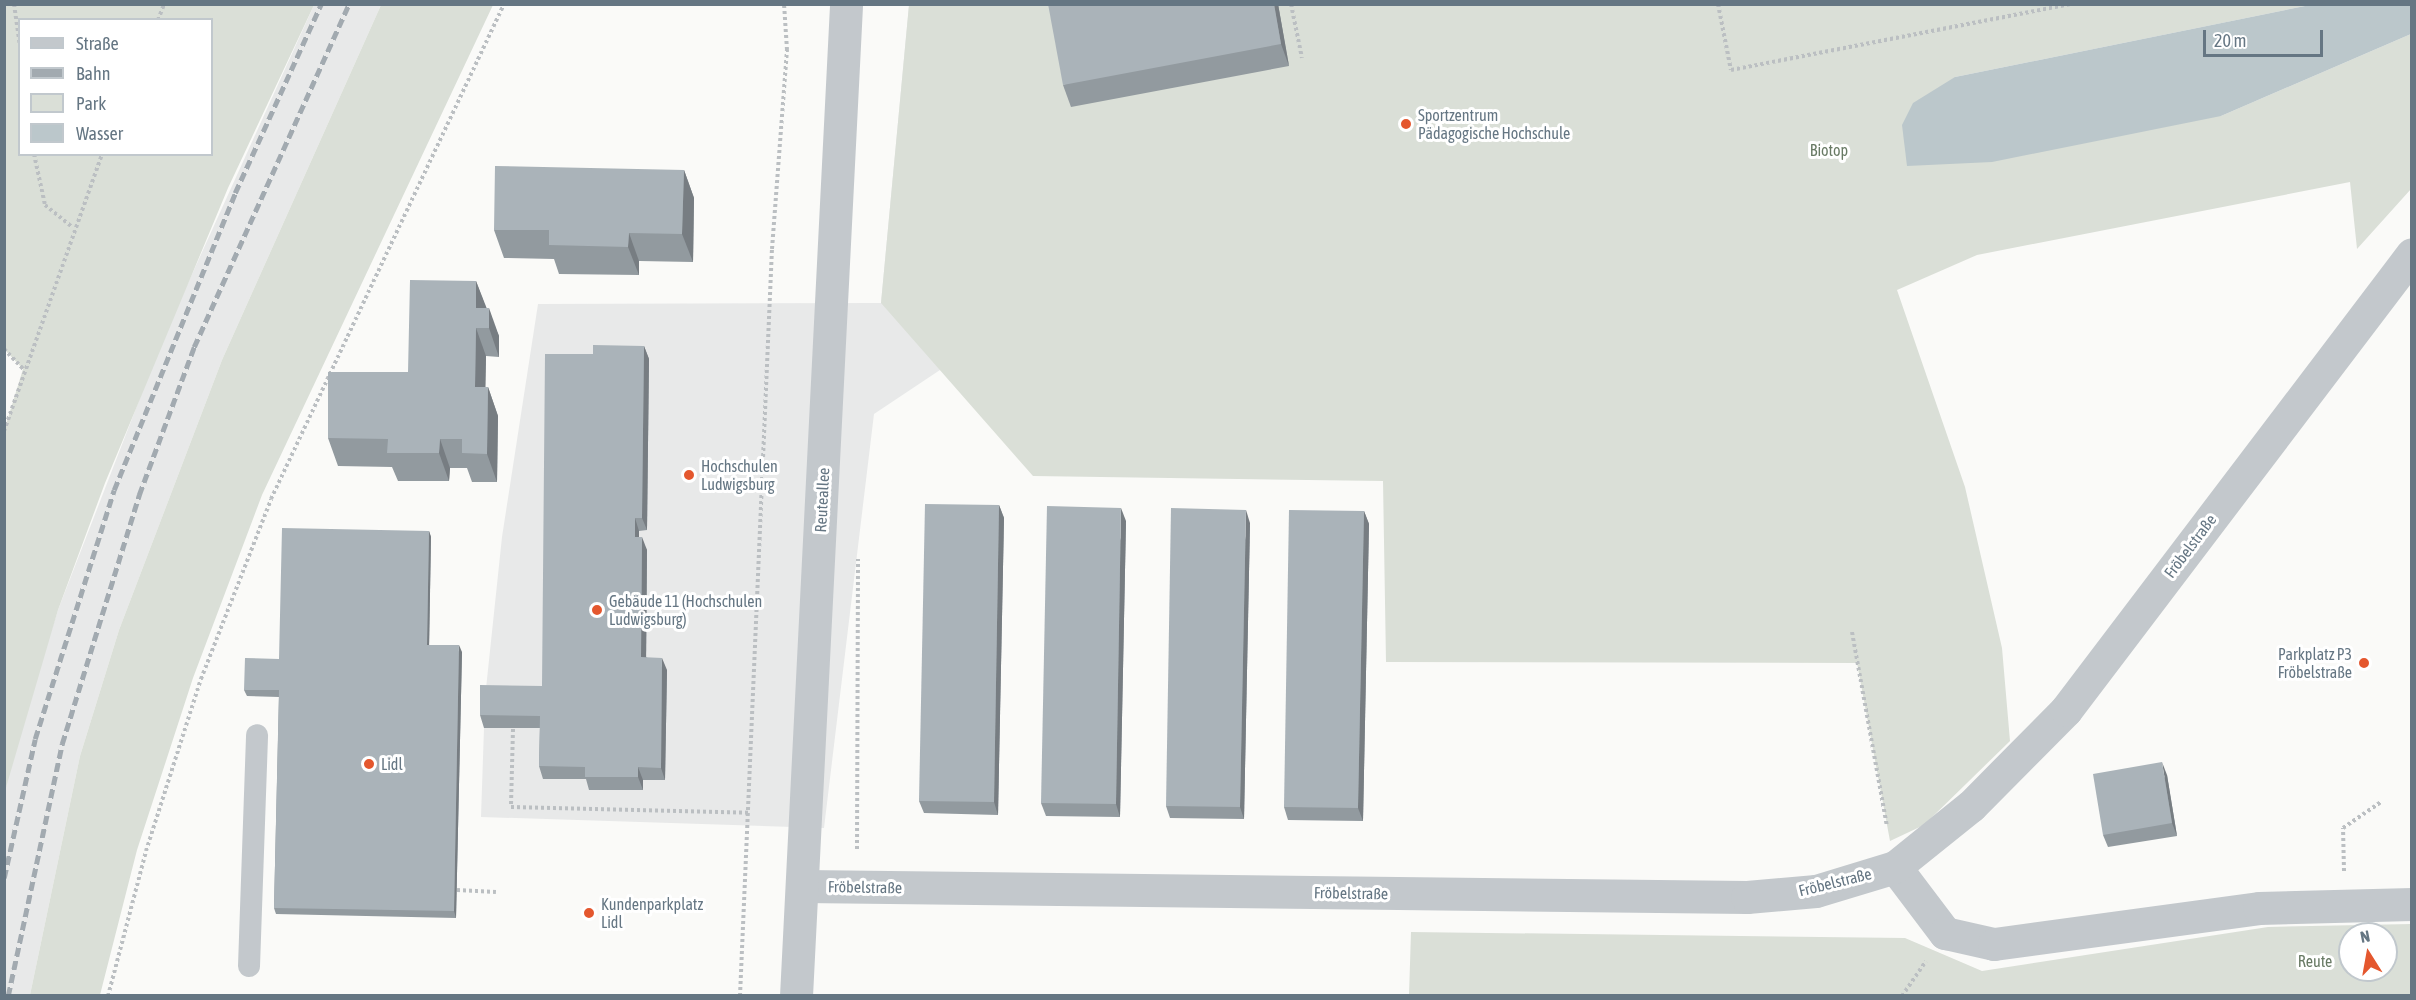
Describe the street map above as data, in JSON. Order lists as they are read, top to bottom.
{
  "streets": {
    "street": ["Reuteallee", "Fröbelstraße"]
  },
  "crossings": [
    ["Reuteallee", "Fröbelstraße"]
  ],
  "parks": ["Biotop", "Reute"],
  "places": [
    "Sportzentrum Pädagogische Hochschule",
    "Hochschulen Ludwigsburg",
    "Gebäude 11 (Hochschulen Ludwigsburg)",
    "Parkplatz P3 Fröbelstraße",
    "Lidl",
    "Kundenparkplatz Lidl"
  ],
  "legend": [
    "Straße",
    "Bahn",
    "Park",
    "Wasser"
  ],
  "scale_bar": "20 m",
  "north": "top"
}
